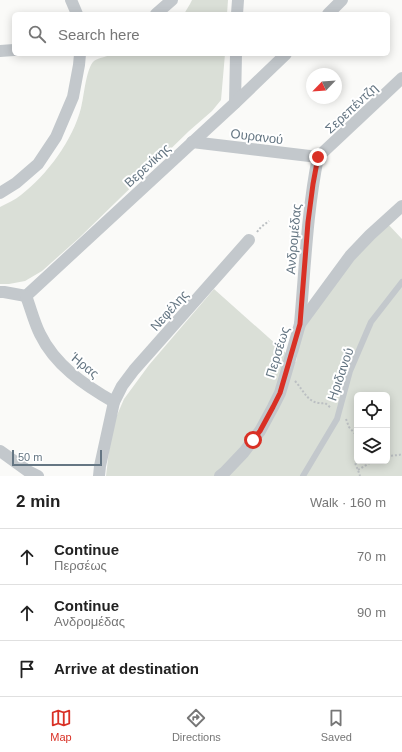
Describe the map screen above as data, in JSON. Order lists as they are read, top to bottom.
{
  "streets": {
    "street": [
      "Σερεπέντζη",
      "Ουρανού",
      "Βερενίκης",
      "Ανδρομέδας",
      "Νεφέλης",
      "Περσέως",
      "Ήρας"
    ],
    "lane": ["Ηριδανού"]
  },
  "crossings": [
    ["Σερεπέντζη", "Ουρανού"],
    ["Σερεπέντζη", "Ανδρομέδας"],
    ["Ουρανού", "Βερενίκης"],
    ["Ουρανού", "Ανδρομέδας"],
    ["Βερενίκης", "Ήρας"],
    ["Ανδρομέδας", "Περσέως"],
    ["Νεφέλης", "Ήρας"]
  ],
  "scale_bar": "50 m",
  "north": "bottom left",
  "page": {
    "search": "Search here",
    "scale": "50 m",
    "heading": ["2 min", "Walk · 160 m"],
    "list": [
      ["Continue", "Περσέως", "70 m"],
      ["Continue", "Ανδρομέδας", "90 m"],
      "Arrive at destination"
    ],
    "nav": ["Map", "Directions", "Saved"]
  }
}
